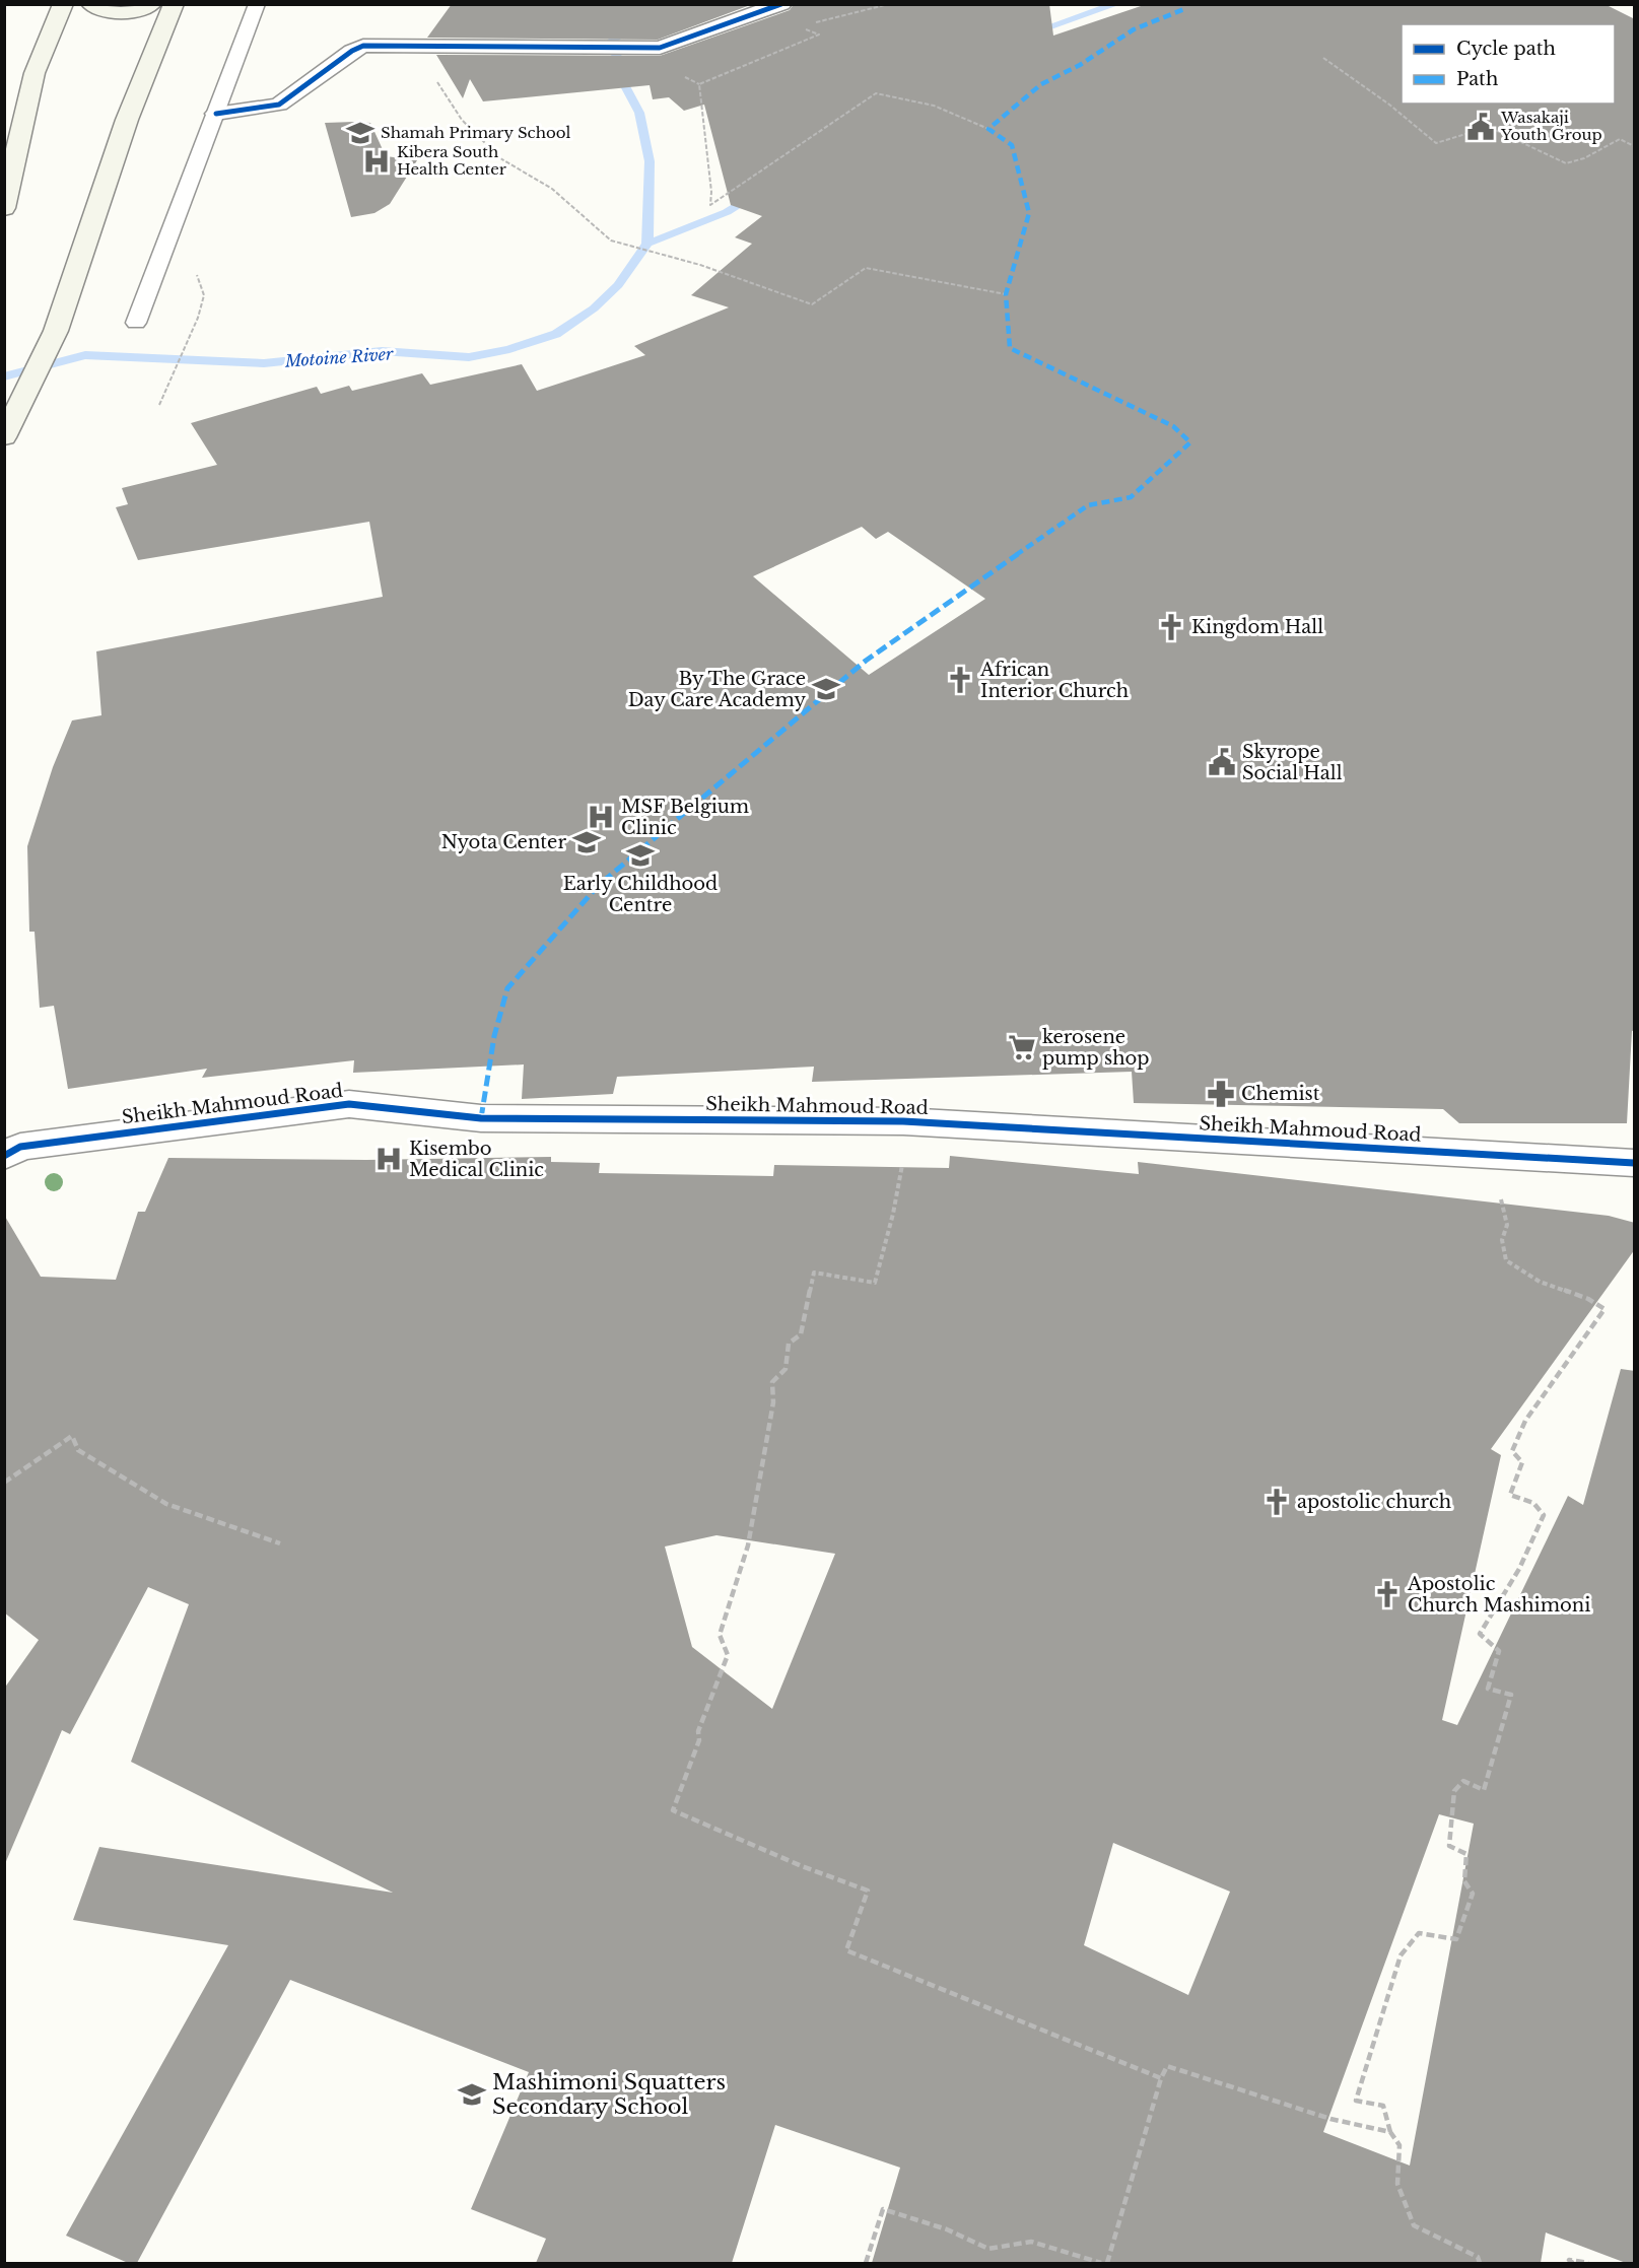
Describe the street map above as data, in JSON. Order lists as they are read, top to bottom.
{
  "streets": {
    "street": ["Sheikh Mahmoud Road"]
  },
  "water": ["Motoine River"],
  "places": {
    "public building": ["Wasakaji Youth Group", "Skyrope Social Hall"],
    "school or university": [
      "Shamah Primary School",
      "By The Grace Day Care Academy",
      "Nyota Center",
      "Early Childhood Centre",
      "Mashimoni Squatters Secondary School"
    ],
    "hospital": ["Kibera South Health Center", "MSF Belgium Clinic", "Kisembo Medical Clinic"],
    "church": [
      "Kingdom Hall",
      "African Interior Church",
      "apostolic church",
      "Apostolic Church Mashimoni"
    ],
    "supermarket": ["kerosene pump shop"],
    "pharmacy": ["Chemist"]
  },
  "legend": ["Cycle path", "Path"]
}
